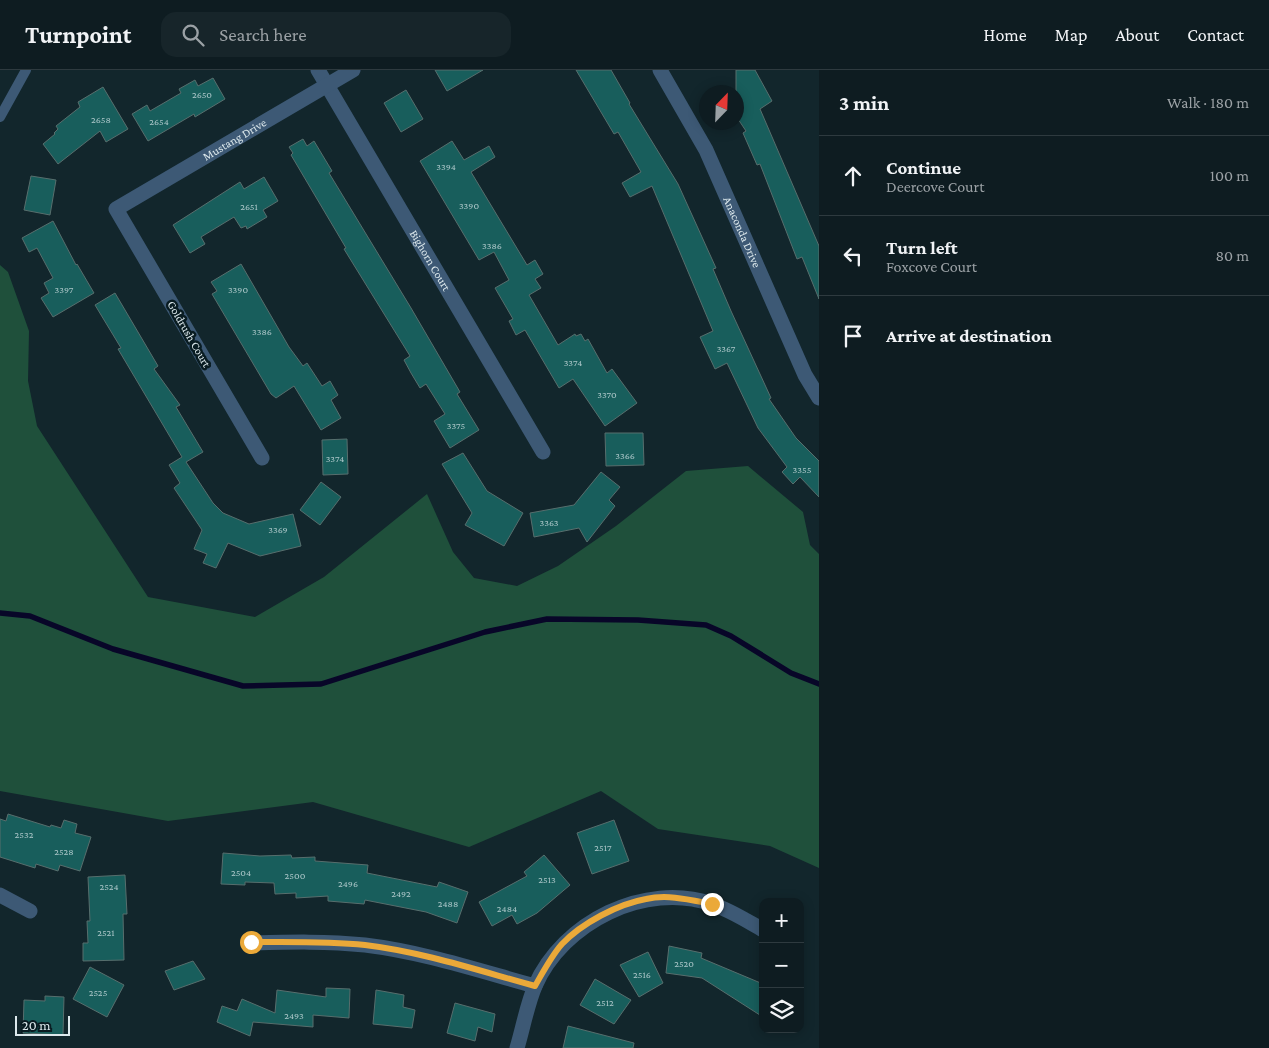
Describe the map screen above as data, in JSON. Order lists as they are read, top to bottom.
{
  "streets": {
    "street": [
      "Mustang Drive",
      "Anaconda Drive",
      "Bighorn Court",
      "Goldrush Court"
    ]
  },
  "crossings": [
    ["Mustang Drive", "Bighorn Court"],
    ["Mustang Drive", "Goldrush Court"]
  ],
  "house_numbers": [
    "2650",
    "2658",
    "2654",
    "3394",
    "3390",
    "2651",
    "3386",
    "3397",
    "3390",
    "3386",
    "3367",
    "3374",
    "3370",
    "3375",
    "3366",
    "3374",
    "3355",
    "3363",
    "3369",
    "2532",
    "2517",
    "2528",
    "2504",
    "2500",
    "2513",
    "2496",
    "2524",
    "2492",
    "2488",
    "2484",
    "2521",
    "2520",
    "2516",
    "2525",
    "2512",
    "2493"
  ],
  "scale_bar": "20 m",
  "north": "top right",
  "page": {
    "header": "Turnpoint",
    "search": "Search here",
    "nav": [
      "Home",
      "Map",
      "About",
      "Contact"
    ],
    "heading": ["3 min", "Walk · 180 m"],
    "list": [
      ["Continue", "Deercove Court", "100 m"],
      ["Turn left", "Foxcove Court", "80 m"],
      "Arrive at destination"
    ],
    "map_buttons": ["+", "−"],
    "scale": "20 m"
  }
}
